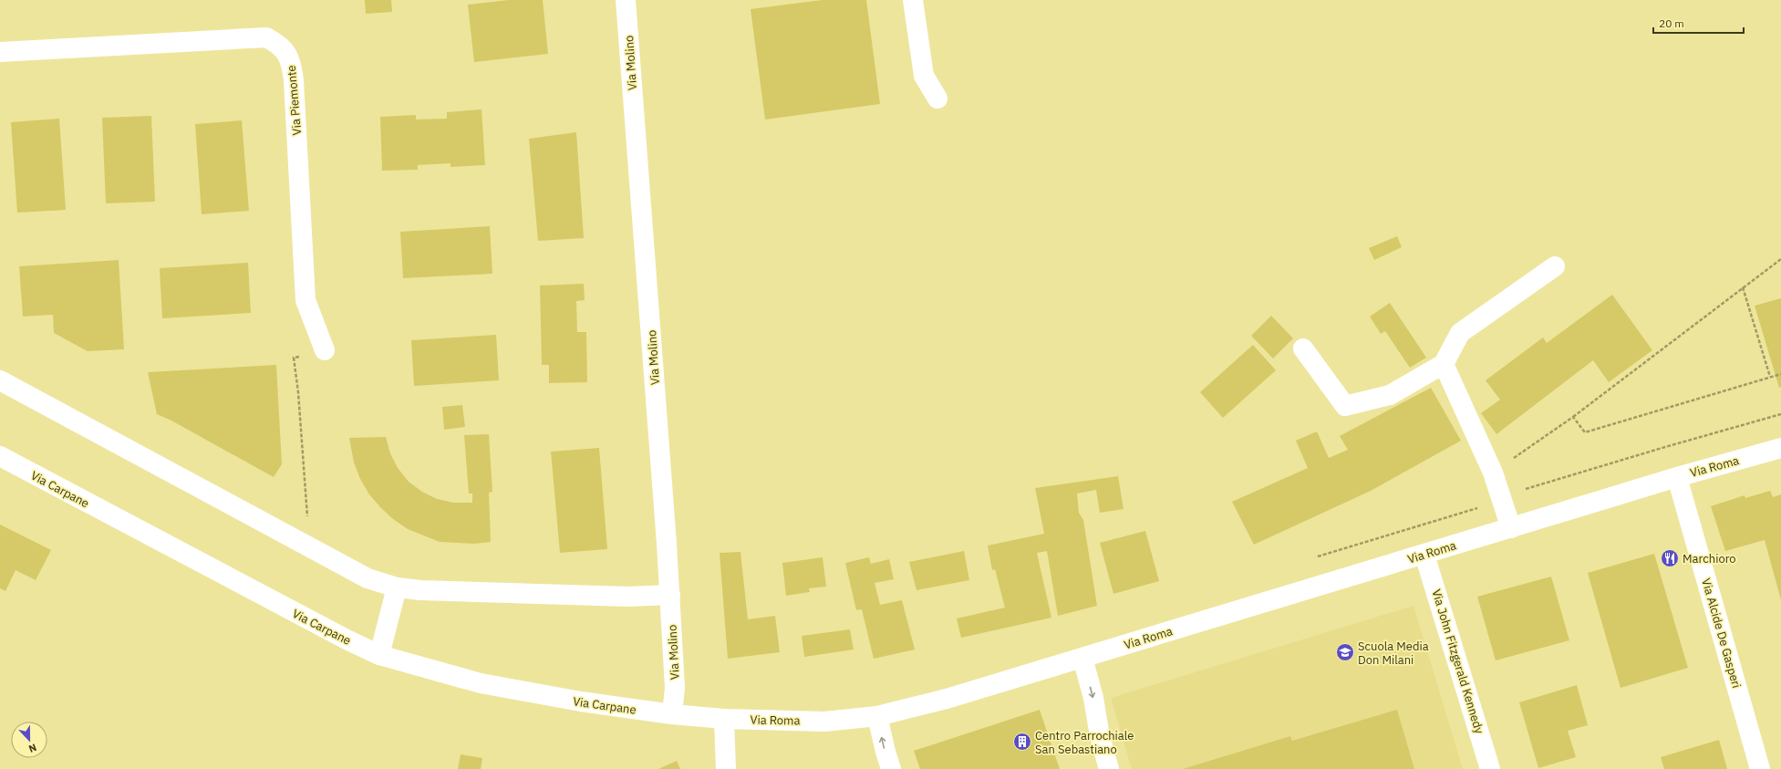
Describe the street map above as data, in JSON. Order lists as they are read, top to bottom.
{
  "streets": {
    "street": [
      "Via Molino",
      "Via Piemonte",
      "Via Roma",
      "Via Carpane",
      "Via Alcide De Gasperi",
      "Via John Fitzgerald Kennedy"
    ]
  },
  "crossings": [
    ["Via Molino", "Via Roma"],
    ["Via Molino", "Via Carpane"],
    ["Via Roma", "Via Carpane"],
    ["Via Roma", "Via Alcide De Gasperi"],
    ["Via Roma", "Via John Fitzgerald Kennedy"]
  ],
  "places": {
    "restaurant": ["Marchioro"],
    "school or university": ["Scuola Media Don Milani"],
    "building": ["Centro Parrochiale San Sebastiano"]
  },
  "scale_bar": "20 m",
  "north": "bottom"
}
